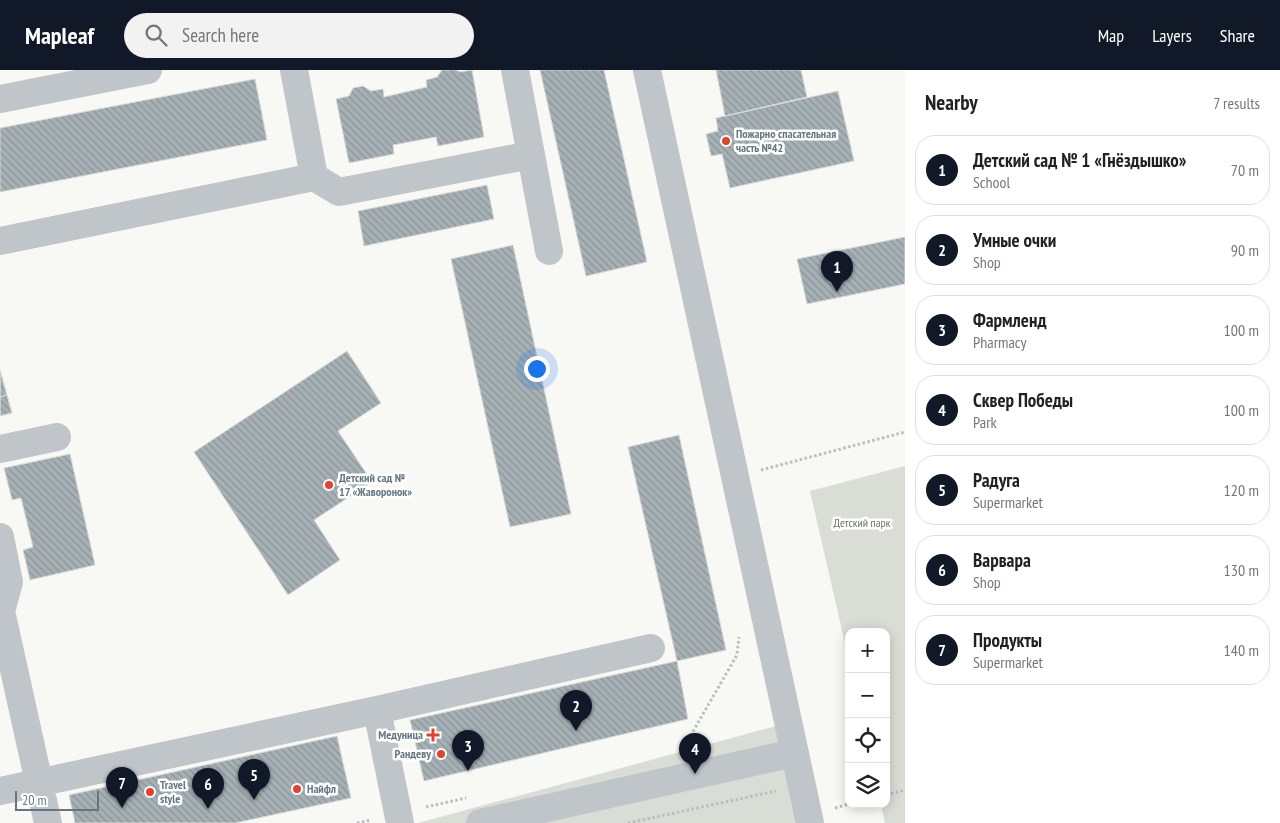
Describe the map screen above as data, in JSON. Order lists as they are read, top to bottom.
{
  "parks": ["Детский парк"],
  "places": {
    "other": [
      "Пожарно спасательная часть №42",
      "Детский сад № 17 «Жаворонок»",
      "Рандеву",
      "Найфл",
      "Travel style"
    ],
    "health": ["Медуница"]
  },
  "scale_bar": "20 m",
  "page": {
    "header": "Mapleaf",
    "search": "Search here",
    "nav": ["Map", "Layers", "Share"],
    "heading": ["Nearby", "7 results"],
    "list": [
      {
        "mark": "1",
        "name": "Детский сад № 1 «Гнёздышко»",
        "note": "School",
        "value": "70 m"
      },
      {
        "mark": "2",
        "name": "Умные очки",
        "note": "Shop",
        "value": "90 m"
      },
      {
        "mark": "3",
        "name": "Фармленд",
        "note": "Pharmacy",
        "value": "100 m"
      },
      {
        "mark": "4",
        "name": "Сквер Победы",
        "note": "Park",
        "value": "100 m"
      },
      {
        "mark": "5",
        "name": "Радуга",
        "note": "Supermarket",
        "value": "120 m"
      },
      {
        "mark": "6",
        "name": "Варвара",
        "note": "Shop",
        "value": "130 m"
      },
      {
        "mark": "7",
        "name": "Продукты",
        "note": "Supermarket",
        "value": "140 m"
      }
    ],
    "pins": [
      "1",
      "2",
      "3",
      "4",
      "5",
      "7",
      "6"
    ],
    "map_buttons": ["+", "−"],
    "scale": "20 m"
  }
}
